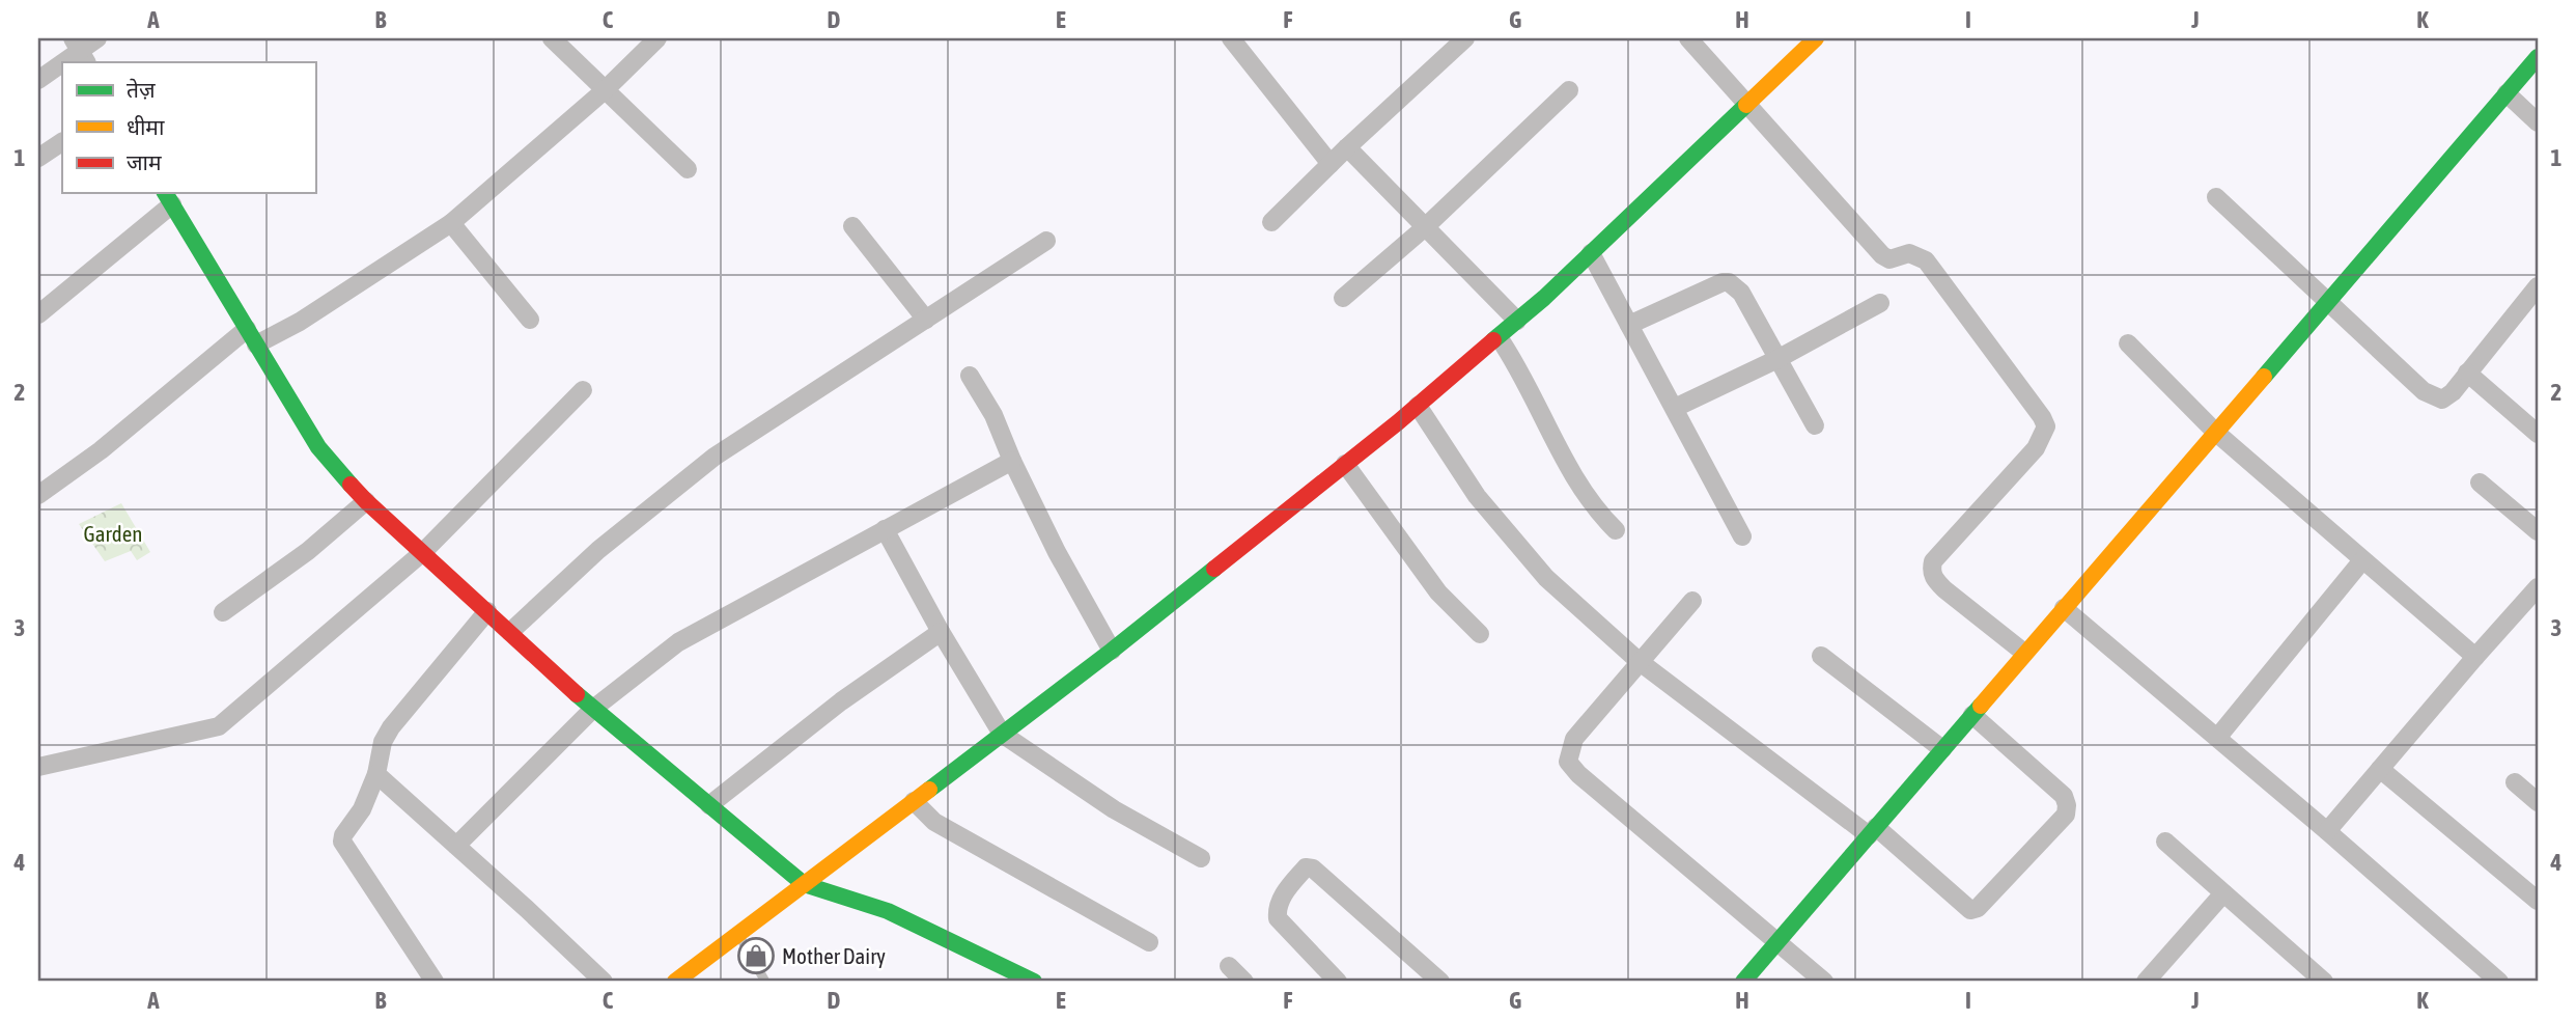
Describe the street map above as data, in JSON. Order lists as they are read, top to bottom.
{
  "parks": ["Garden"],
  "places": {
    "shop": ["Mother Dairy"]
  },
  "legend": ["तेज़", "धीमा", "जाम"],
  "grid": {
    "columns": [
      "A",
      "B",
      "C",
      "D",
      "E",
      "F",
      "G",
      "H",
      "I",
      "J",
      "K"
    ],
    "rows": [
      "1",
      "2",
      "3",
      "4"
    ]
  }
}
